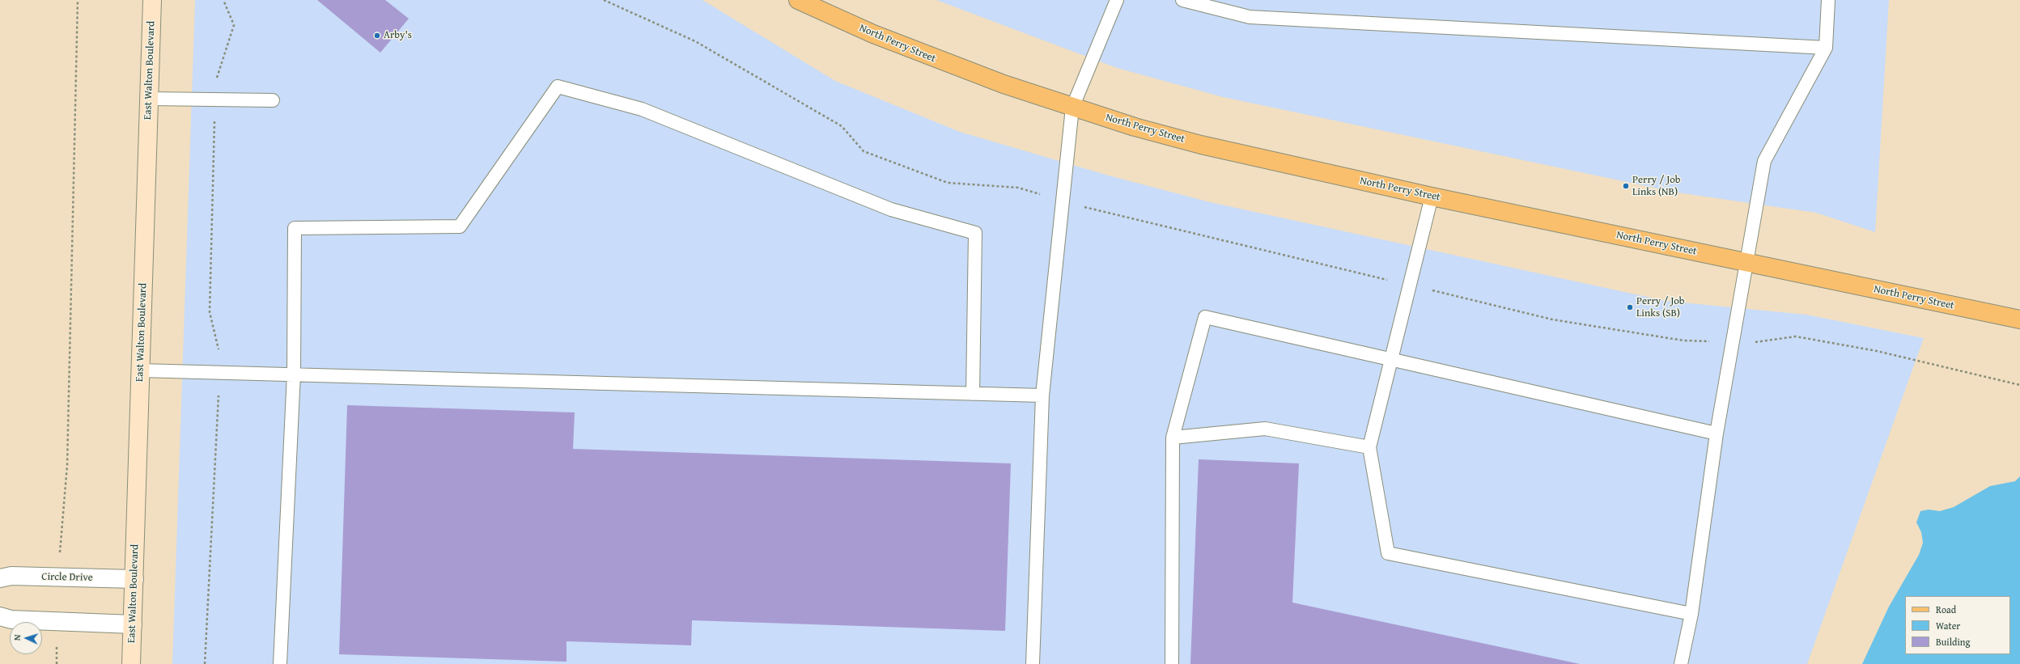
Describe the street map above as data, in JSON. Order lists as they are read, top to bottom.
{
  "streets": {
    "main road": ["North Perry Street", "East Walton Boulevard"],
    "street": ["Circle Drive"]
  },
  "crossings": [
    ["East Walton Boulevard", "Circle Drive"]
  ],
  "places": ["Arby's", "Perry / Job Links (NB)", "Perry / Job Links (SB)"],
  "legend": ["Road", "Water", "Building"],
  "north": "left"
}
